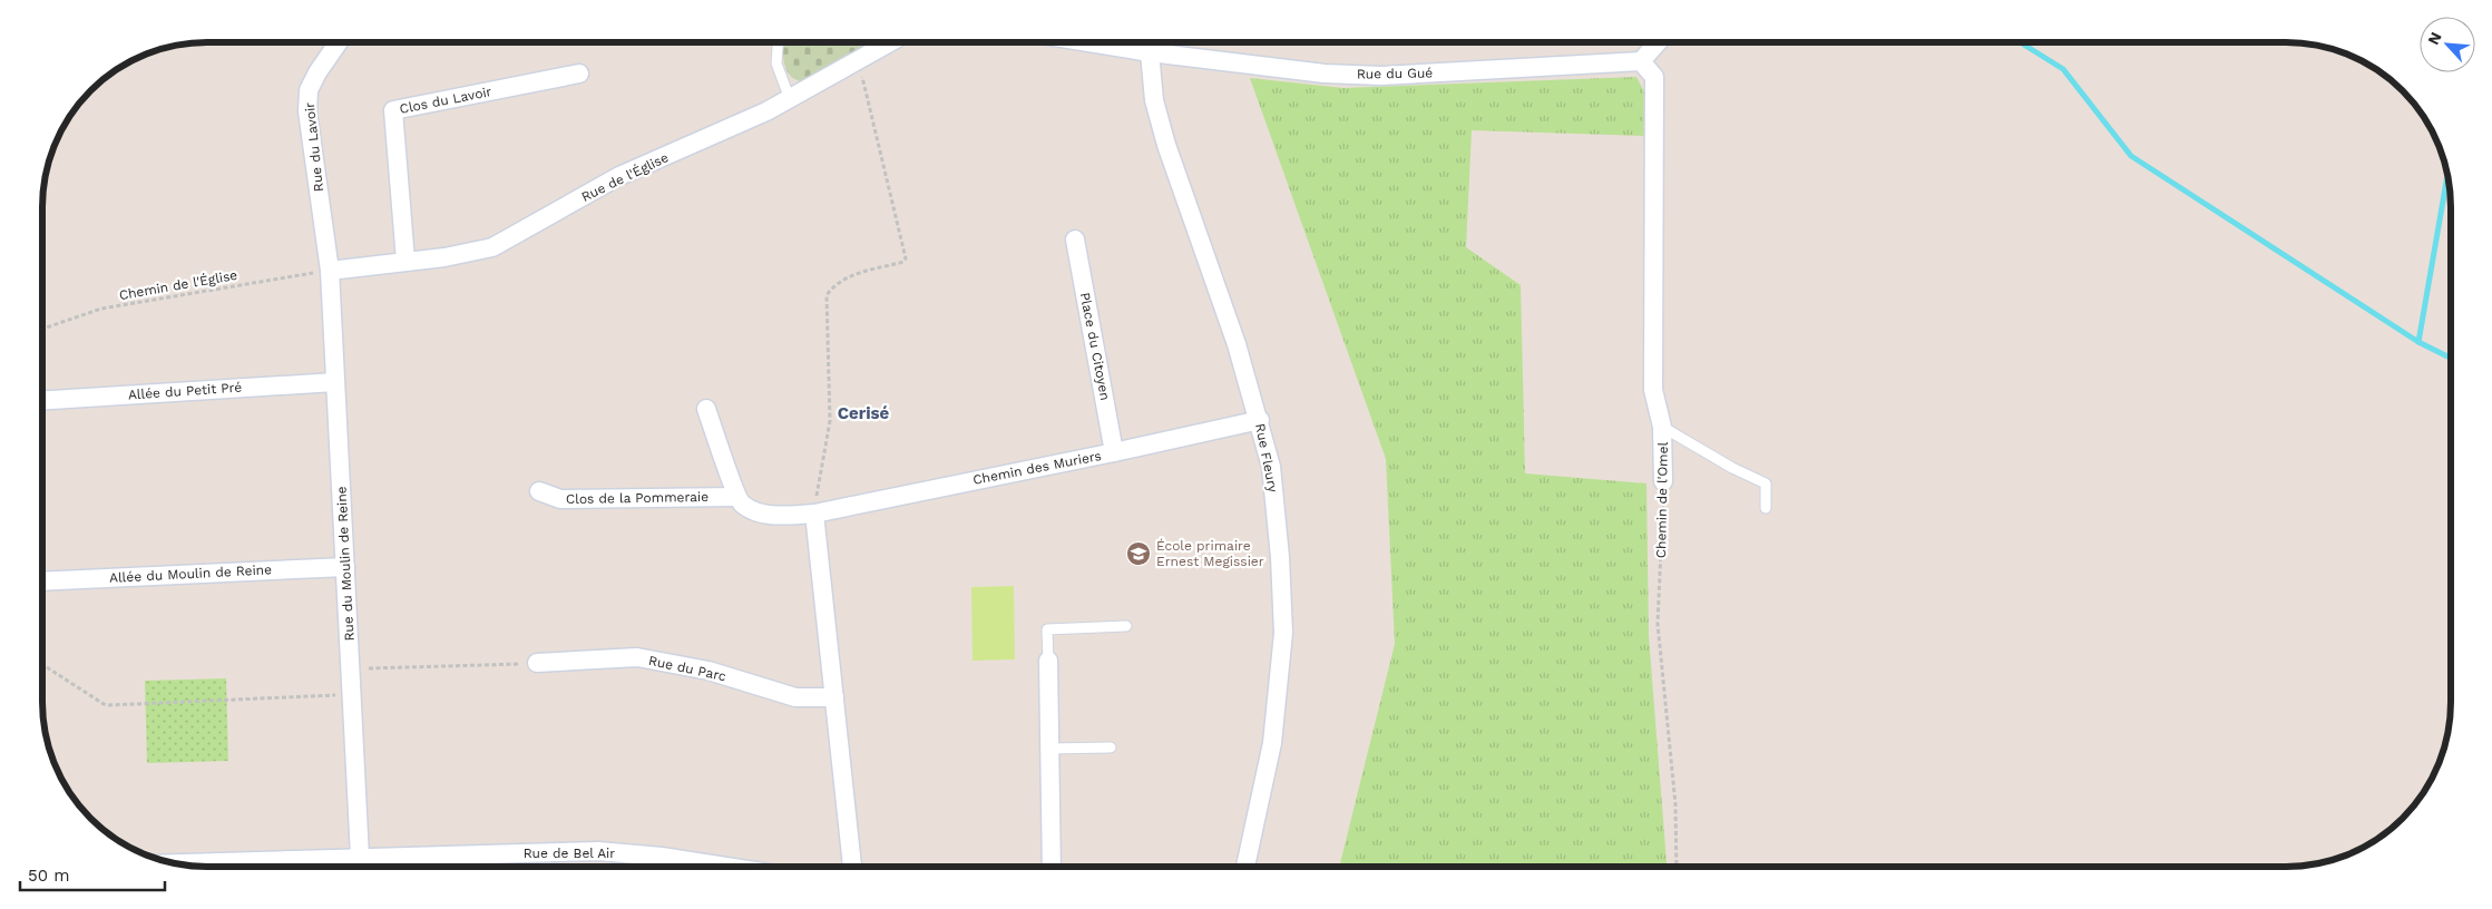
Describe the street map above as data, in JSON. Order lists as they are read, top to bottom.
{
  "streets": {
    "street": [
      "Rue du Gué",
      "Clos du Lavoir",
      "Rue du Lavoir",
      "Rue de l'Église",
      "Place du Citoyen",
      "Allée du Petit Pré",
      "Rue Fleury",
      "Chemin des Muriers",
      "Clos de la Pommeraie",
      "Chemin de l'Omel",
      "Rue du Moulin de Reine",
      "Allée du Moulin de Reine",
      "Rue du Parc",
      "Rue de Bel Air"
    ],
    "path": ["Chemin de l'Église"]
  },
  "crossings": [
    ["Rue du Gué", "Rue Fleury"],
    ["Rue du Gué", "Chemin de l'Omel"],
    ["Clos du Lavoir", "Rue de l'Église"],
    ["Rue du Lavoir", "Rue de l'Église"],
    ["Rue du Lavoir", "Chemin de l'Église"],
    ["Rue du Lavoir", "Rue du Moulin de Reine"],
    ["Rue de l'Église", "Chemin de l'Église"],
    ["Rue de l'Église", "Rue du Moulin de Reine"],
    ["Chemin de l'Église", "Rue du Moulin de Reine"],
    ["Place du Citoyen", "Chemin des Muriers"],
    ["Allée du Petit Pré", "Rue du Moulin de Reine"],
    ["Rue Fleury", "Chemin des Muriers"],
    ["Rue du Moulin de Reine", "Allée du Moulin de Reine"],
    ["Rue du Moulin de Reine", "Rue de Bel Air"]
  ],
  "districts": ["Cerisé"],
  "places": {
    "school or university": ["École primaire Ernest Megissier"]
  },
  "scale_bar": "50 m",
  "north": "top left"
}
